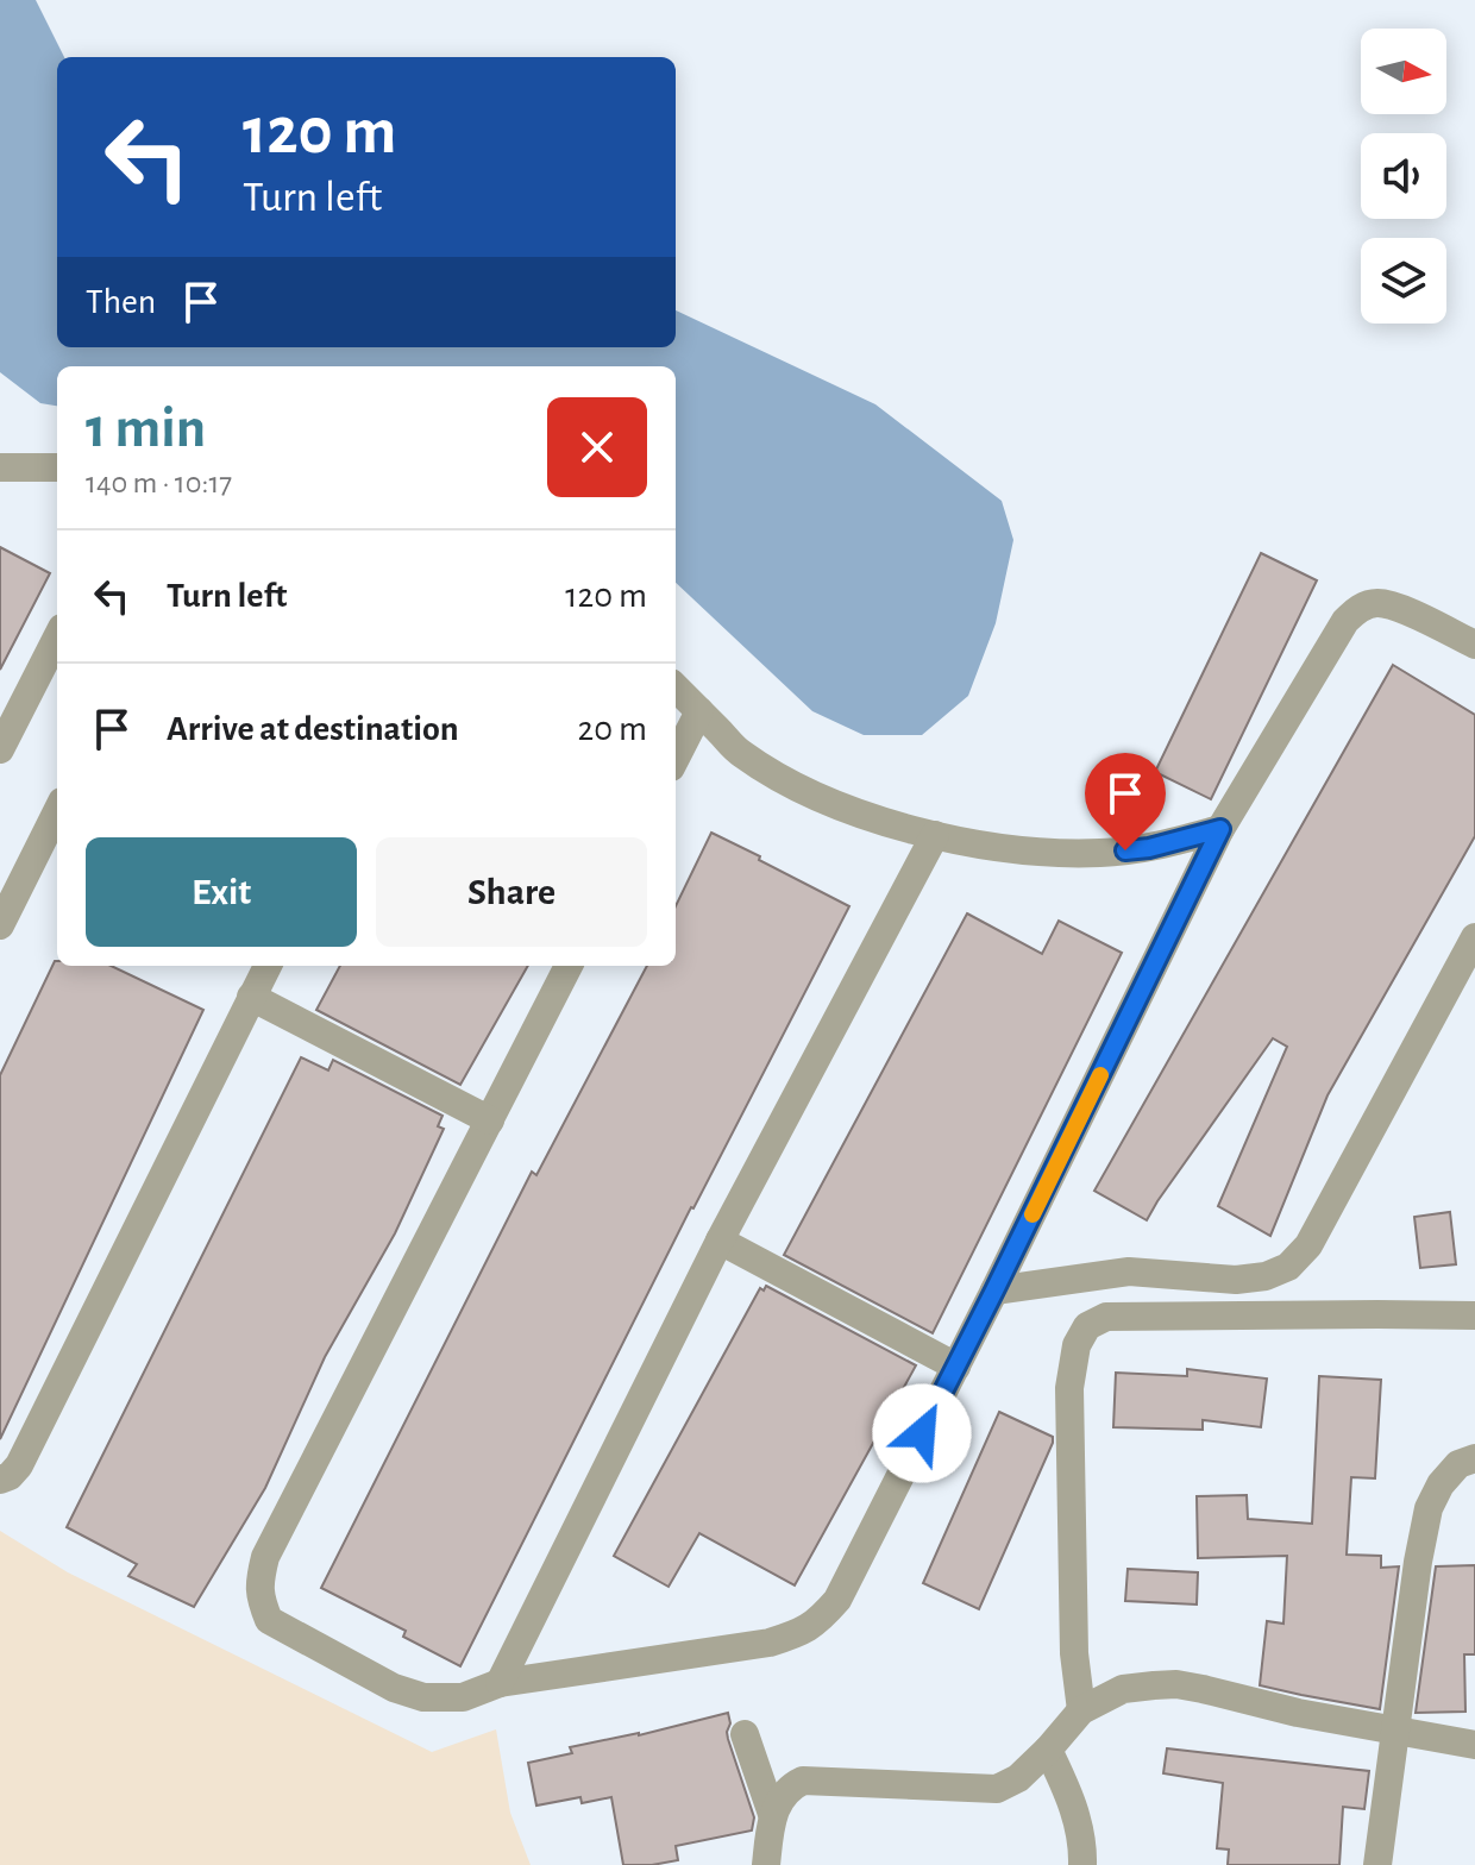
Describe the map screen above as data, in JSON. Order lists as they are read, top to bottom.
{
  "north": "right",
  "page": {
    "turn": ["120 m", "Turn left"],
    "then": "Then",
    "heading": ["1 min", "140 m · 10:17"],
    "list": [
      {
        "name": "Turn left",
        "value": "120 m"
      },
      {
        "name": "Arrive at destination",
        "value": "20 m"
      }
    ],
    "buttons": ["Exit", "Share"]
  }
}
